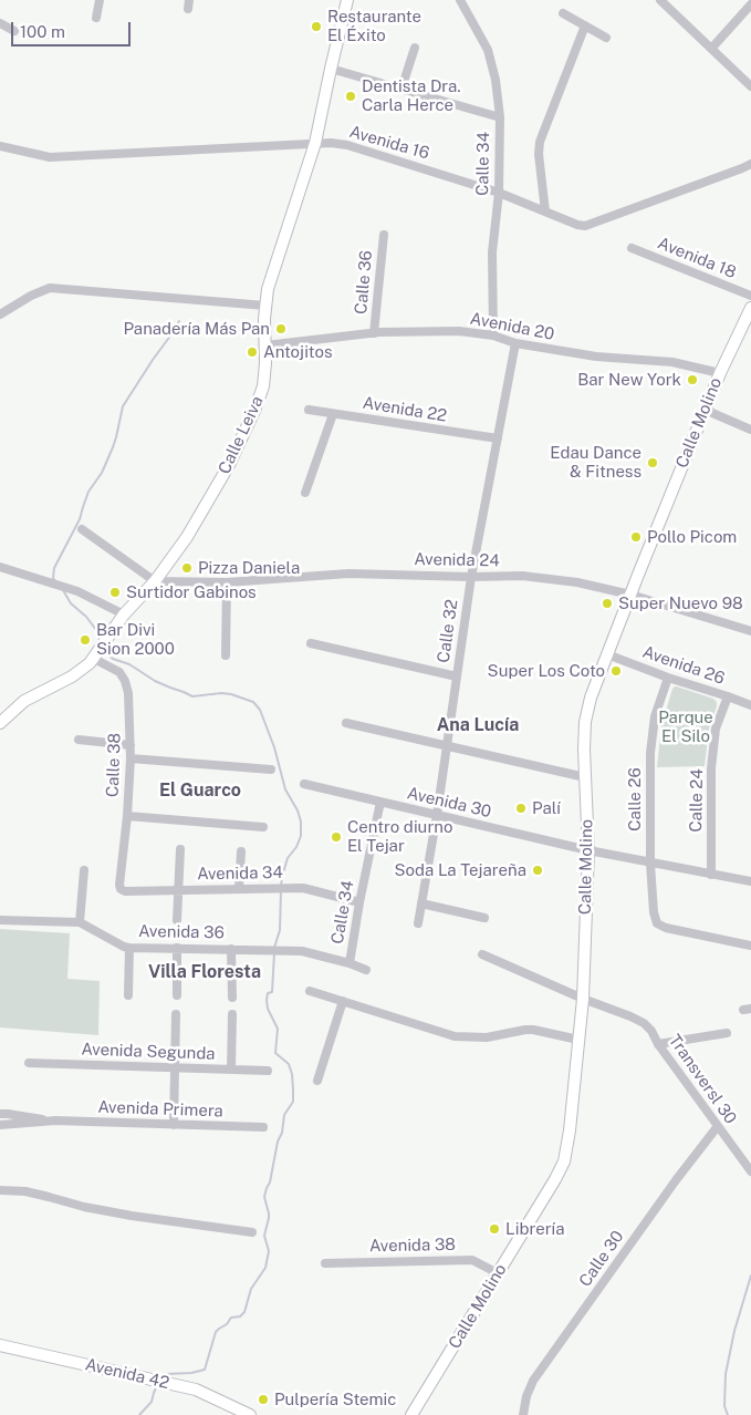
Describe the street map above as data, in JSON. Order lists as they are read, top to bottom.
{
  "streets": {
    "main road": ["Calle Molino", "Calle Leiva", "Avenida 42"],
    "street": [
      "Avenida 16",
      "Calle 34",
      "Avenida 18",
      "Calle 36",
      "Avenida 20",
      "Avenida 22",
      "Avenida 24",
      "Calle 32",
      "Avenida 26",
      "Calle 38",
      "Calle 26",
      "Calle 24",
      "Avenida 30",
      "Avenida 34",
      "Avenida 36",
      "Avenida Segunda",
      "Transversl 30",
      "Avenida Primera",
      "Avenida 38",
      "Calle 30"
    ]
  },
  "crossings": [
    ["Avenida 16", "Calle 34"],
    ["Avenida 16", "Calle Leiva"],
    ["Calle 34", "Avenida 20"],
    ["Calle 34", "Avenida 30"],
    ["Calle 34", "Avenida 34"],
    ["Calle 34", "Avenida 36"],
    ["Calle 36", "Avenida 20"],
    ["Avenida 20", "Calle Molino"],
    ["Avenida 20", "Calle Leiva"],
    ["Avenida 20", "Calle 32"],
    ["Avenida 22", "Calle 32"],
    ["Calle Molino", "Avenida 24"],
    ["Calle Molino", "Avenida 26"],
    ["Calle Molino", "Avenida 30"],
    ["Calle Molino", "Transversl 30"],
    ["Calle Molino", "Avenida 38"],
    ["Calle Leiva", "Avenida 24"],
    ["Calle Leiva", "Calle 38"],
    ["Avenida 24", "Calle 32"],
    ["Calle 32", "Avenida 30"],
    ["Avenida 26", "Calle 26"],
    ["Avenida 26", "Calle 24"],
    ["Calle 38", "Avenida 34"],
    ["Calle 26", "Avenida 30"],
    ["Calle 24", "Avenida 30"],
    ["Transversl 30", "Calle 30"]
  ],
  "districts": ["Ana Lucía", "El Guarco", "Villa Floresta"],
  "parks": ["Parque El Silo"],
  "places": [
    "Restaurante El Éxito",
    "Dentista Dra. Carla Herce",
    "Panadería Más Pan",
    "Antojitos",
    "Bar New York",
    "Edau Dance & Fitness",
    "Pollo Picom",
    "Pizza Daniela",
    "Surtidor Gabinos",
    "Super Nuevo 98",
    "Bar Divi Sion 2000",
    "Super Los Coto",
    "Palí",
    "Centro diurno El Tejar",
    "Soda La Tejareña",
    "Librería",
    "Pulpería Stemic"
  ],
  "scale_bar": "100 m"
}
